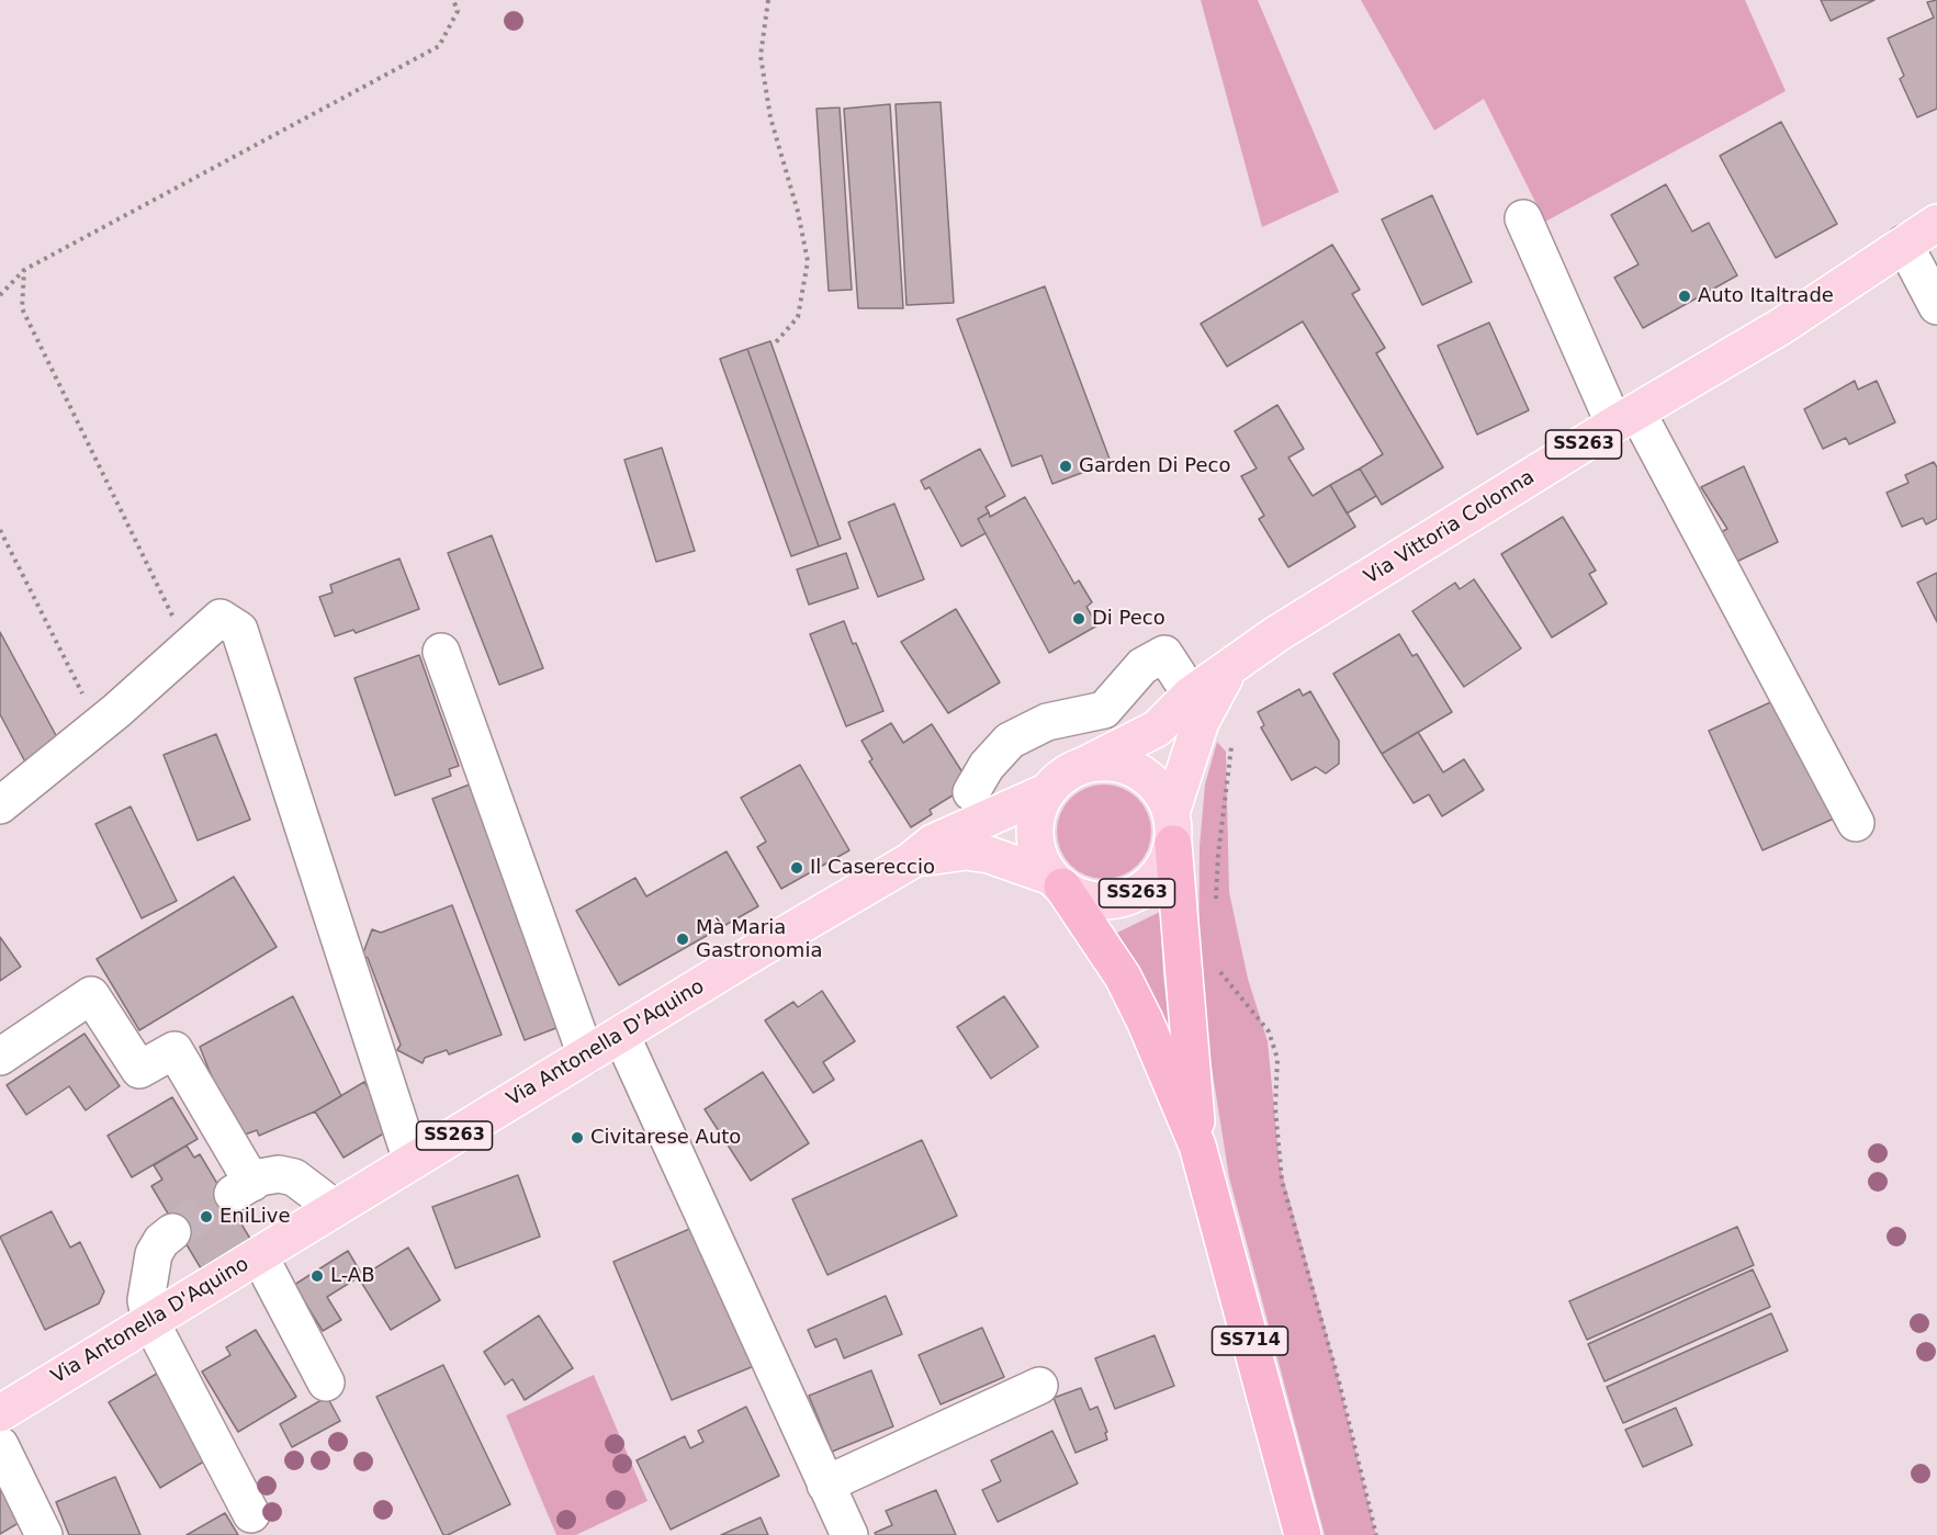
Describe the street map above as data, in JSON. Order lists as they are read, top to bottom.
{
  "streets": {
    "highway": ["SS714"],
    "main road": ["SS263", "Via Vittoria Colonna", "Via Antonella D'Aquino"]
  },
  "crossings": [
    ["SS263", "Via Vittoria Colonna"],
    ["SS263", "Via Antonella D'Aquino"],
    ["SS263", "SS714"],
    ["Via Vittoria Colonna", "Via Antonella D'Aquino"],
    ["Via Vittoria Colonna", "SS714"],
    ["Via Antonella D'Aquino", "SS714"]
  ],
  "places": [
    "Auto Italtrade",
    "Garden Di Peco",
    "Di Peco",
    "Il Casereccio",
    "Mà Maria Gastronomia",
    "Civitarese Auto",
    "EniLive",
    "L-AB"
  ]
}
